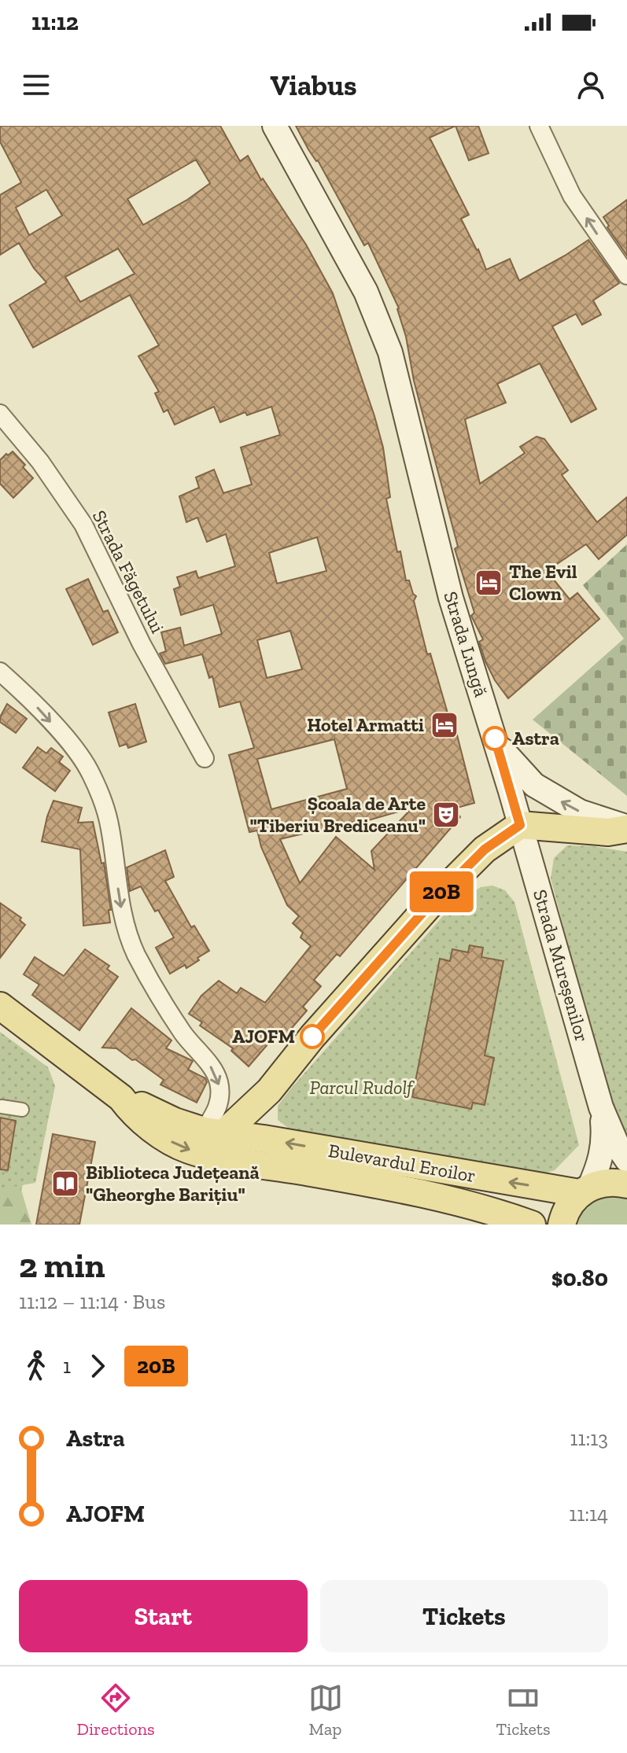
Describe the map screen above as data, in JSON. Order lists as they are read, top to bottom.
{
  "streets": {
    "main road": ["Strada Lungă", "Strada Mureșenilor", "Bulevardul Eroilor"],
    "street": ["Strada Făgetului"]
  },
  "crossings": [
    ["Strada Lungă", "Strada Mureșenilor"],
    ["Strada Mureșenilor", "Bulevardul Eroilor"]
  ],
  "parks": ["Parcul Rudolf"],
  "places": {
    "hotel": ["The Evil Clown", "Hotel Armatti"],
    "other": ["Astra", "AJOFM"],
    "theatre": ["Școala de Arte \"Tiberiu Brediceanu\""],
    "library": ["Biblioteca Județeană \"Gheorghe Barițiu\""]
  },
  "lines": ["bus line 20B"],
  "page": {
    "status": "11:12",
    "header": "Viabus",
    "on_map": "20B",
    "heading": ["2 min", "11:12 – 11:14 · Bus", "$0.80"],
    "legs": ["1", "20B"],
    "list": [
      {
        "name": "Astra",
        "value": "11:13"
      },
      {
        "name": "AJOFM",
        "value": "11:14"
      }
    ],
    "buttons": ["Start", "Tickets"],
    "tabs": ["Directions", "Map", "Tickets"]
  }
}
